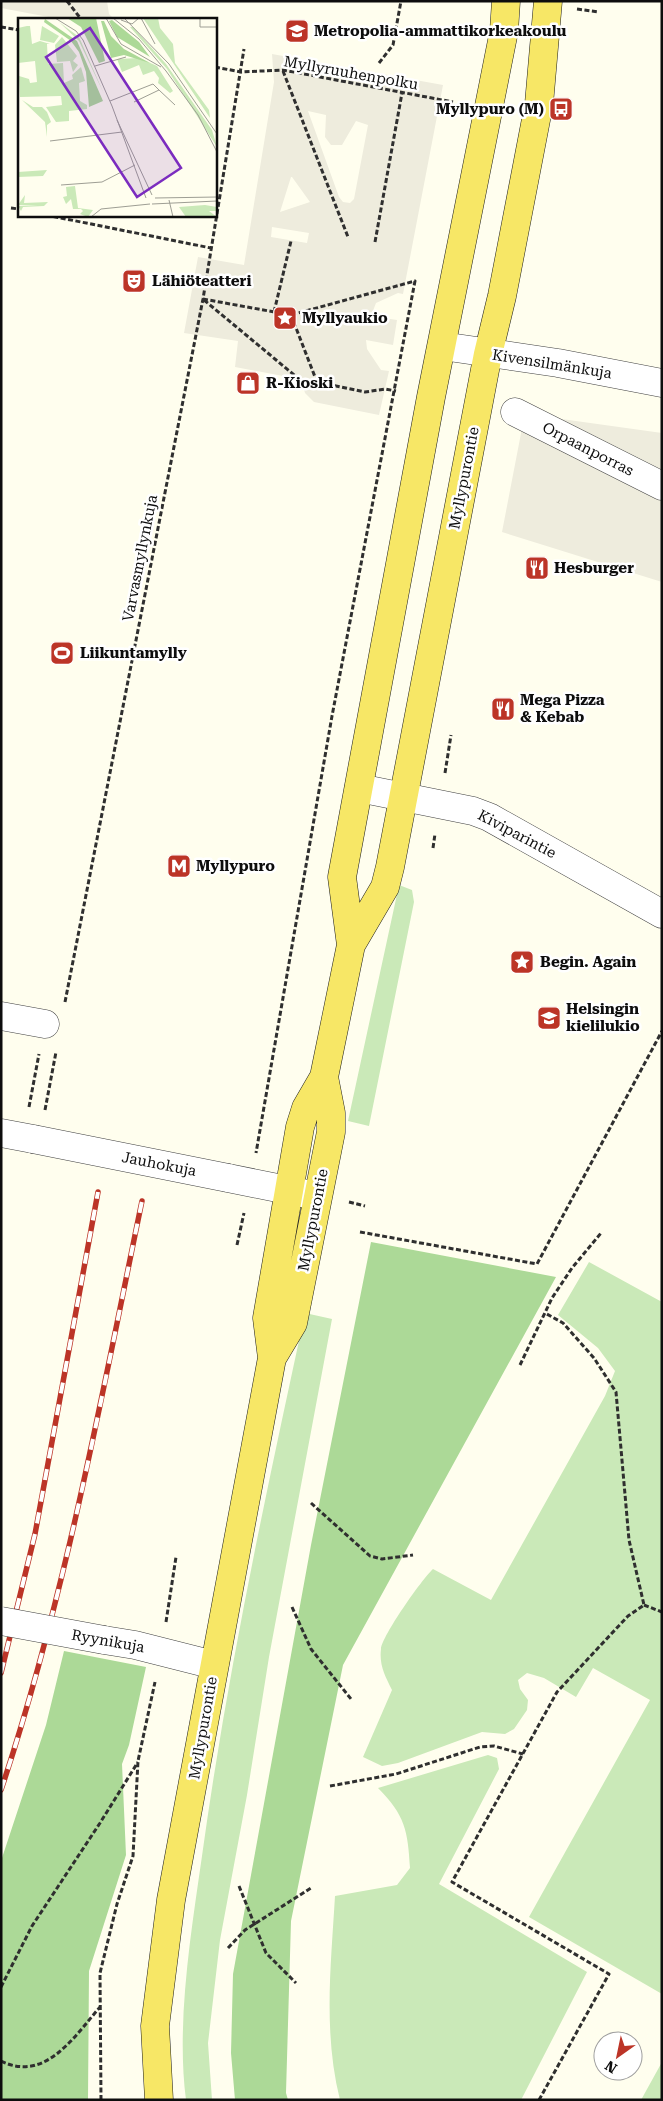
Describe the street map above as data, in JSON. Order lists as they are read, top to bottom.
{
  "streets": {
    "main road": ["Myllypurontie"],
    "street": [
      "Kivensilmänkuja",
      "Orpaanporras",
      "Kiviparintie",
      "Jauhokuja",
      "Ryynikuja"
    ],
    "path": ["Myllyruuhenpolku", "Varvasmyllynkuja"]
  },
  "crossings": [
    ["Kivensilmänkuja", "Myllypurontie"],
    ["Myllypurontie", "Kiviparintie"],
    ["Myllypurontie", "Jauhokuja"],
    ["Myllypurontie", "Ryynikuja"]
  ],
  "places": {
    "school or university": ["Metropolia-ammattikorkeakoulu", "Helsingin kielilukio"],
    "bus stop": ["Myllypuro (M)"],
    "theatre": ["Lähiöteatteri"],
    "place": ["Myllyaukio", "Begin. Again"],
    "shop": ["R-Kioski"],
    "restaurant": ["Hesburger", "Mega Pizza & Kebab"],
    "sports": ["Liikuntamylly"],
    "metro station": ["Myllypuro"]
  },
  "north": "bottom left"
}
